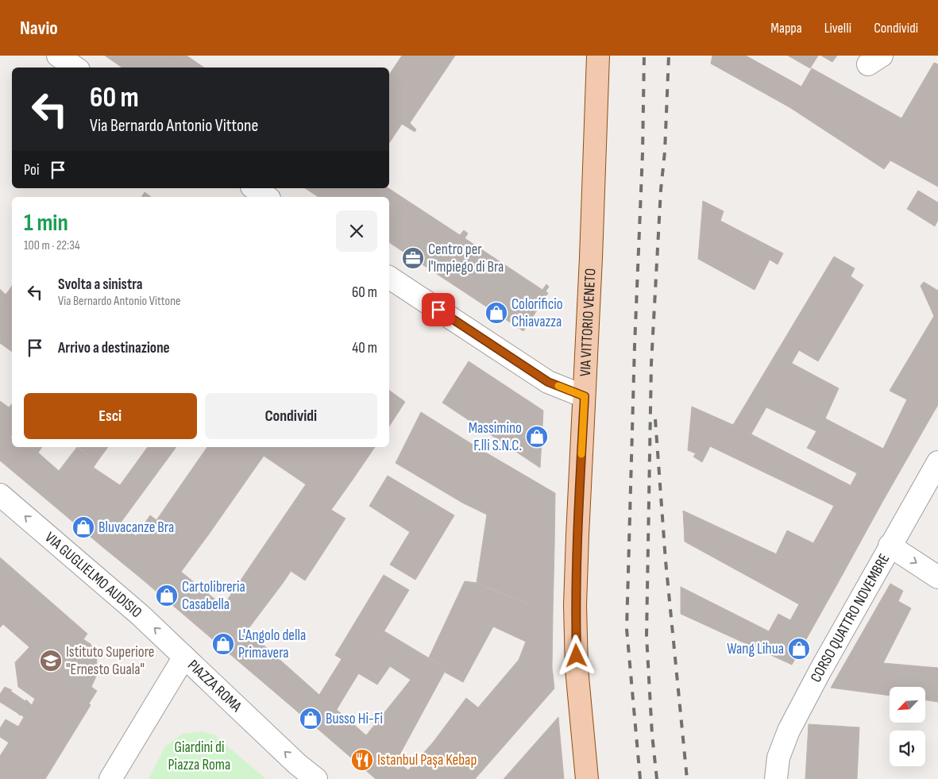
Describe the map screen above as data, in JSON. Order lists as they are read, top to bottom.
{
  "streets": {
    "main road": ["VIA VITTORIO VENETO"],
    "street": ["VIA GUGLIELMO AUDISIO", "CORSO QUATTRO NOVEMBRE", "PIAZZA ROMA"]
  },
  "crossings": [
    ["VIA GUGLIELMO AUDISIO", "PIAZZA ROMA"]
  ],
  "one_way": ["VIA GUGLIELMO AUDISIO", "PIAZZA ROMA"],
  "parks": ["Giardini di Piazza Roma"],
  "places": {
    "office": ["Centro per l'Impiego di Bra"],
    "shop": [
      "Colorificio Chiavazza",
      "Massimino F.lli S.N.C.",
      "Bluvacanze Bra",
      "Cartolibreria Casabella",
      "L'Angolo della Primavera",
      "Wang Lihua",
      "Busso Hi-Fi"
    ],
    "school or university": ["Istituto Superiore \"Ernesto Guala\""],
    "restaurant": ["Istanbul Paşa Kebap"]
  },
  "north": "bottom left",
  "page": {
    "header": "Navio",
    "nav": ["Mappa", "Livelli", "Condividi"],
    "turn": ["60 m", "Via Bernardo Antonio Vittone"],
    "then": "Poi",
    "heading": ["1 min", "100 m · 22:34"],
    "list": [
      {
        "name": "Svolta a sinistra",
        "note": "Via Bernardo Antonio Vittone",
        "value": "60 m"
      },
      {
        "name": "Arrivo a destinazione",
        "value": "40 m"
      }
    ],
    "buttons": ["Esci", "Condividi"]
  }
}
